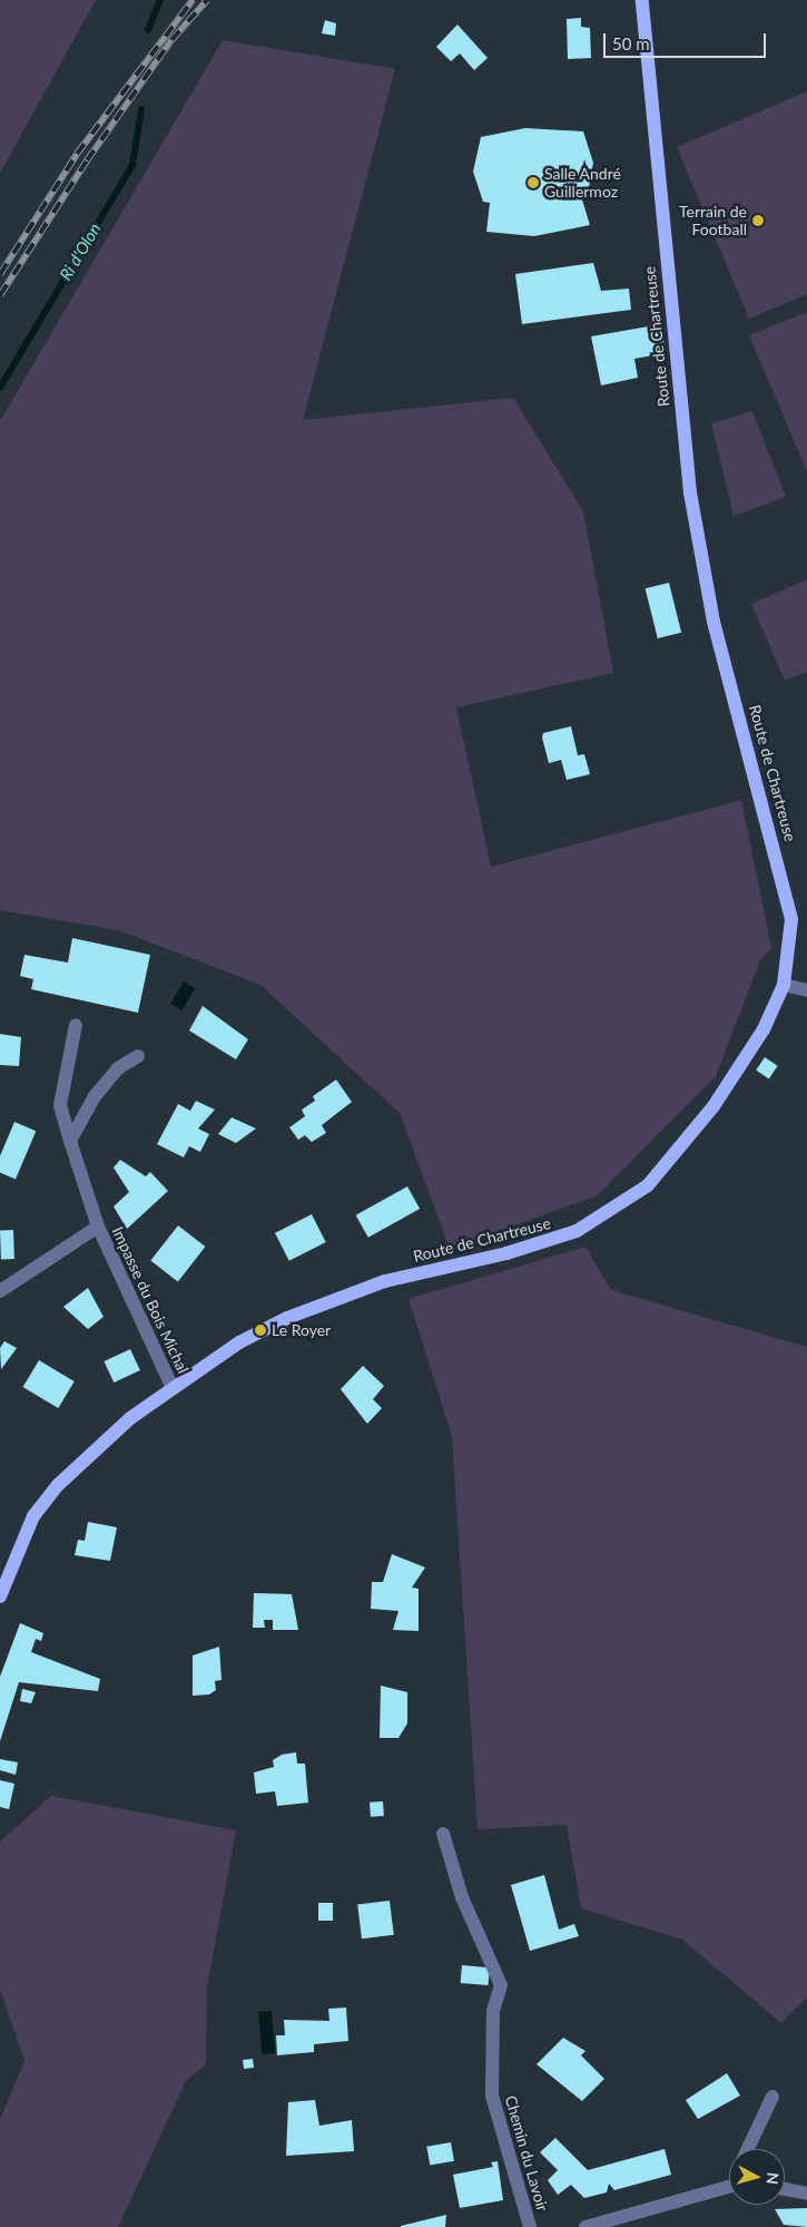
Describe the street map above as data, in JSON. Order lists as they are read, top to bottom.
{
  "streets": {
    "main road": ["Route de Chartreuse"],
    "street": ["Impasse du Bois Michal", "Chemin du Lavoir"]
  },
  "crossings": [
    ["Route de Chartreuse", "Impasse du Bois Michal"]
  ],
  "water": ["Ri d'Olon"],
  "places": ["Salle André Guillermoz", "Terrain de Football", "Le Royer"],
  "scale_bar": "50 m",
  "north": "right"
}
